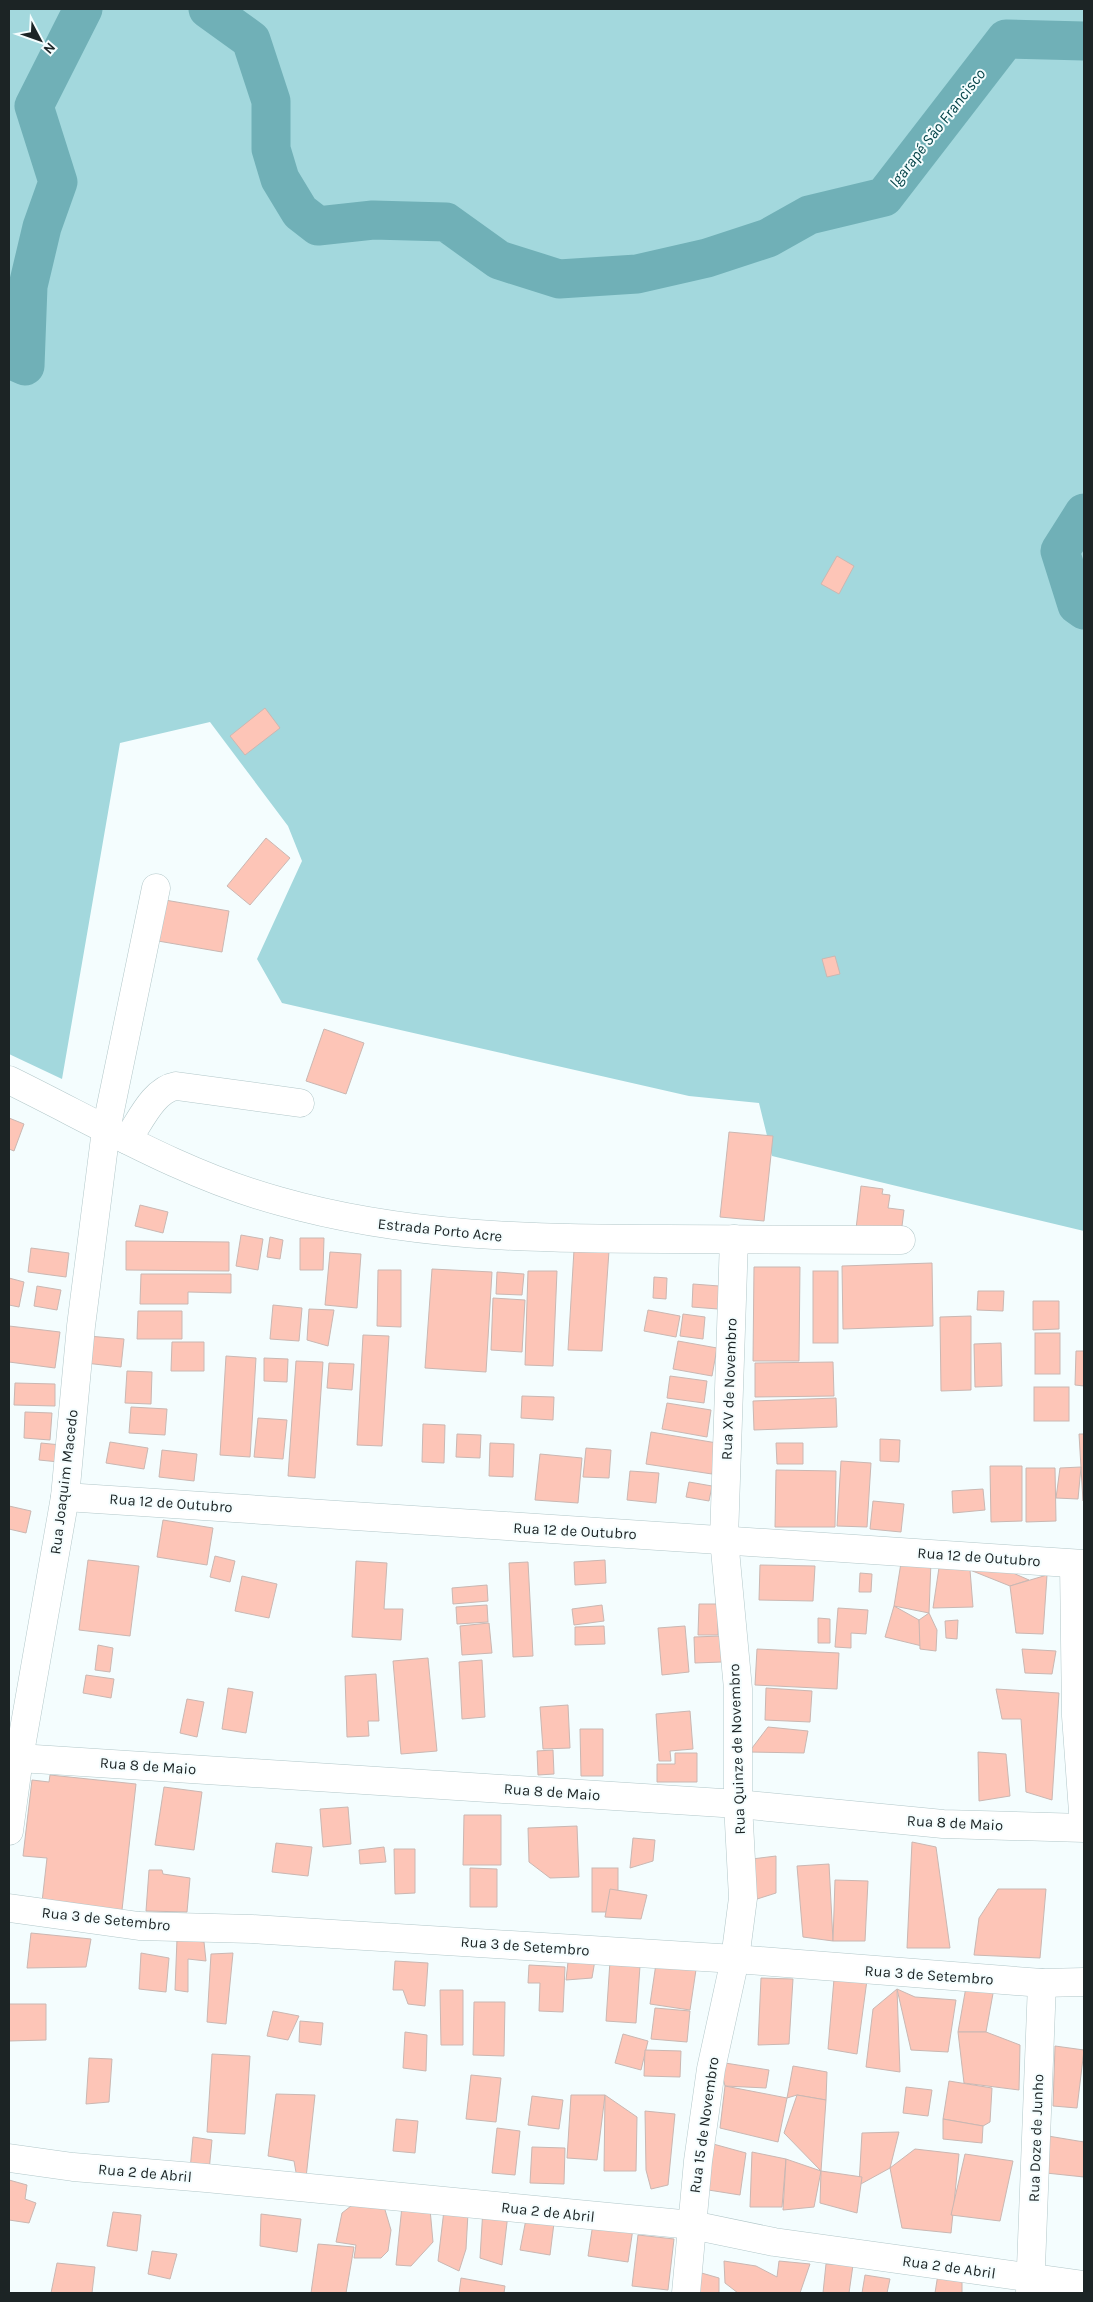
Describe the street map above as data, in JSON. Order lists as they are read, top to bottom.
{
  "streets": {
    "street": [
      "Estrada Porto Acre",
      "Rua XV de Novembro",
      "Rua Joaquim Macedo",
      "Rua 12 de Outubro",
      "Rua Quinze de Novembro",
      "Rua 8 de Maio",
      "Rua 3 de Setembro",
      "Rua 15 de Novembro",
      "Rua Doze de Junho",
      "Rua 2 de Abril"
    ]
  },
  "crossings": [
    ["Estrada Porto Acre", "Rua XV de Novembro"],
    ["Estrada Porto Acre", "Rua Joaquim Macedo"],
    ["Rua XV de Novembro", "Rua 12 de Outubro"],
    ["Rua XV de Novembro", "Rua Quinze de Novembro"],
    ["Rua Joaquim Macedo", "Rua 12 de Outubro"],
    ["Rua Joaquim Macedo", "Rua 8 de Maio"],
    ["Rua 12 de Outubro", "Rua Quinze de Novembro"],
    ["Rua Quinze de Novembro", "Rua 8 de Maio"],
    ["Rua Quinze de Novembro", "Rua 3 de Setembro"],
    ["Rua Quinze de Novembro", "Rua 15 de Novembro"],
    ["Rua 3 de Setembro", "Rua 15 de Novembro"],
    ["Rua 3 de Setembro", "Rua Doze de Junho"],
    ["Rua 15 de Novembro", "Rua 2 de Abril"],
    ["Rua Doze de Junho", "Rua 2 de Abril"]
  ],
  "water": ["Igarapé São Francisco"],
  "north": "bottom right"
}
